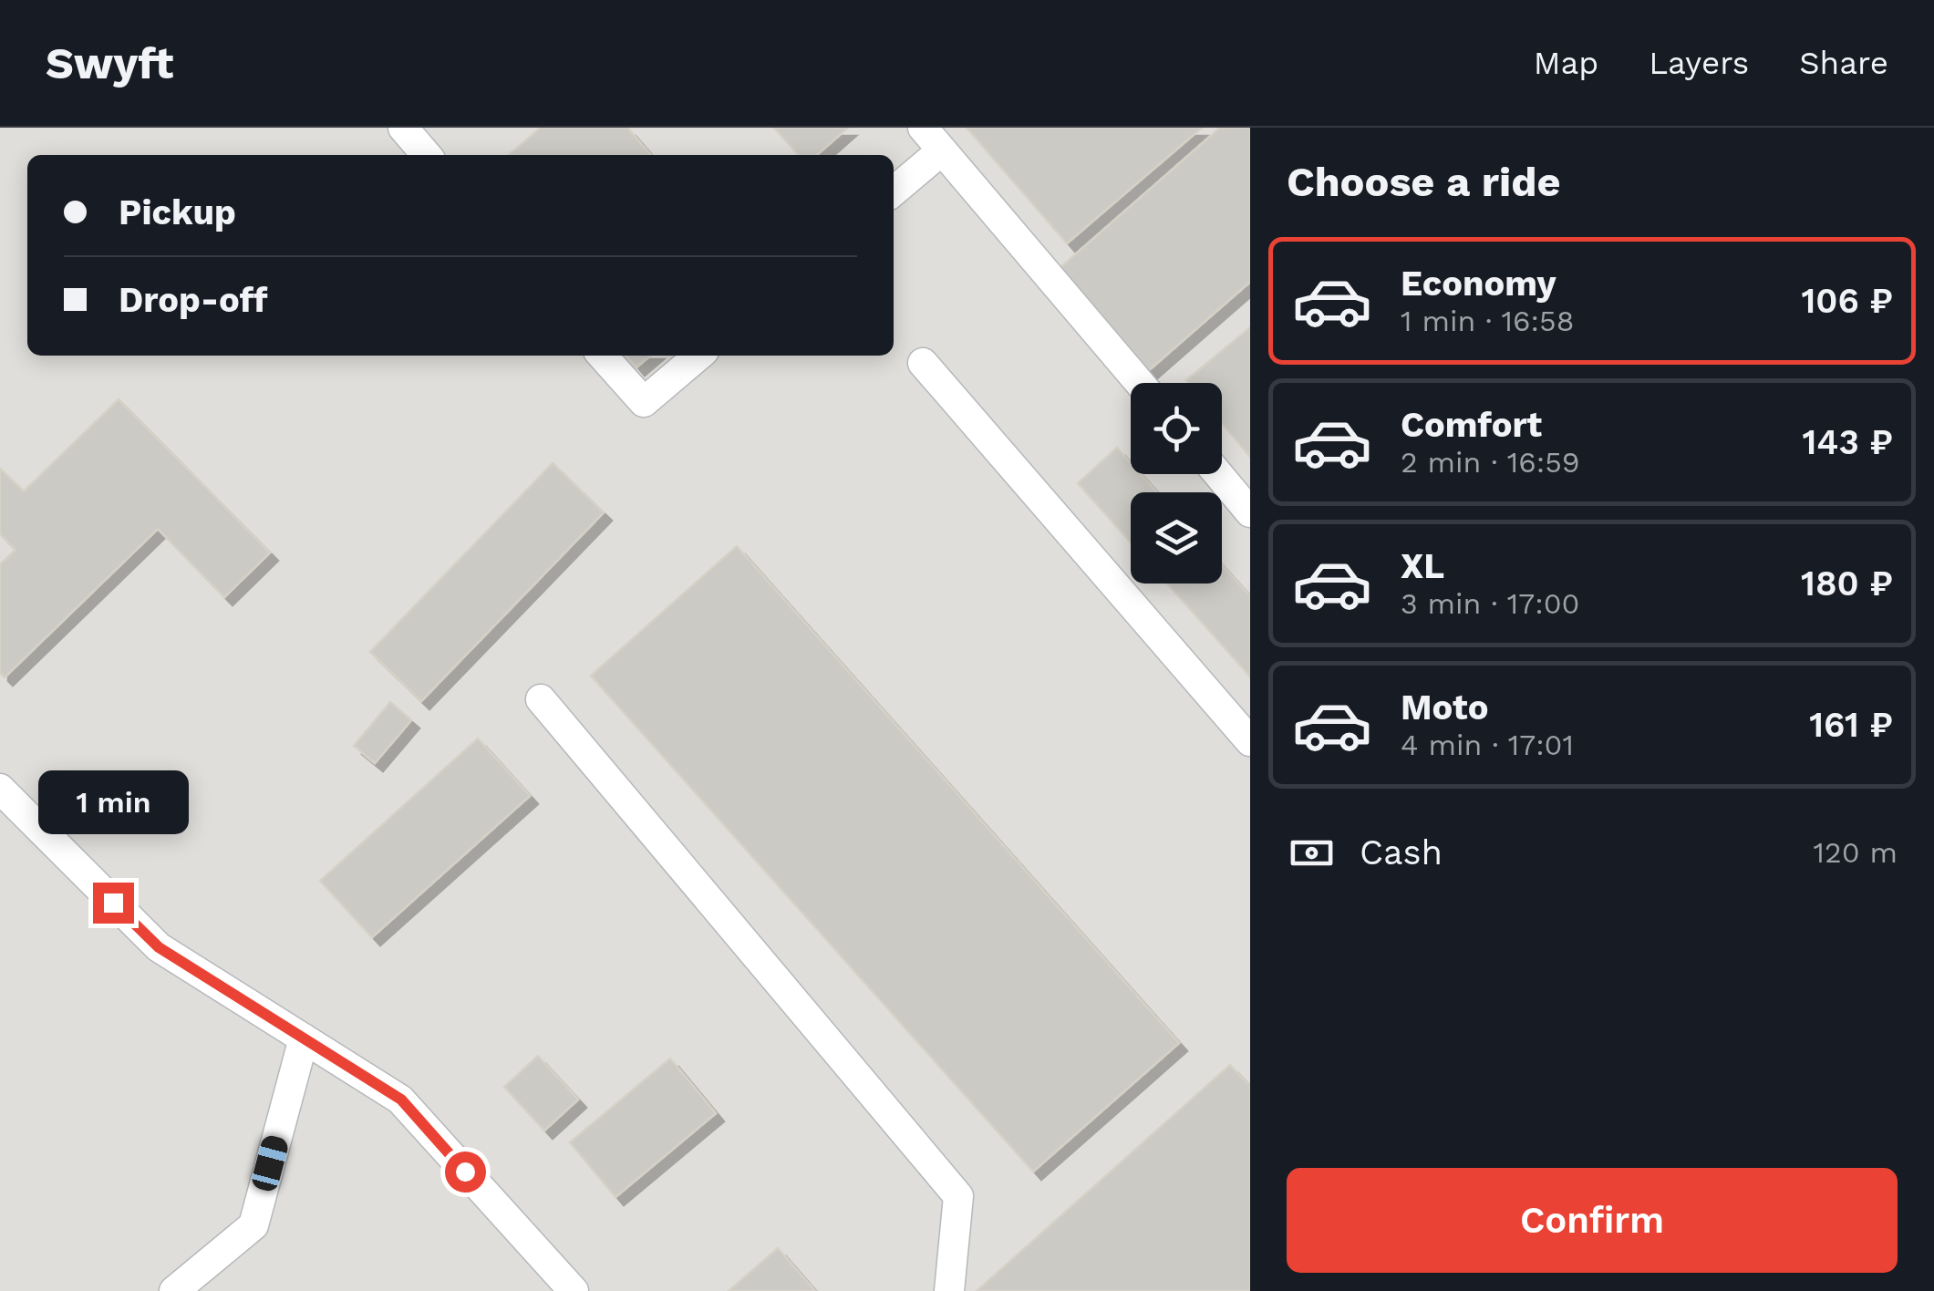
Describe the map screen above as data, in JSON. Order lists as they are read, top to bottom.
{
  "page": {
    "header": "Swyft",
    "nav": ["Map", "Layers", "Share"],
    "heading": "Choose a ride",
    "banner": ["Pickup", "Drop-off"],
    "list": [
      {
        "name": "Economy",
        "note": "1 min · 16:58",
        "value": "106 ₽"
      },
      {
        "name": "Comfort",
        "note": "2 min · 16:59",
        "value": "143 ₽"
      },
      {
        "name": "XL",
        "note": "3 min · 17:00",
        "value": "180 ₽"
      },
      {
        "name": "Moto",
        "note": "4 min · 17:01",
        "value": "161 ₽"
      }
    ],
    "bubble": "1 min",
    "pay": ["Cash", "120 m"],
    "buttons": "Confirm"
  }
}
